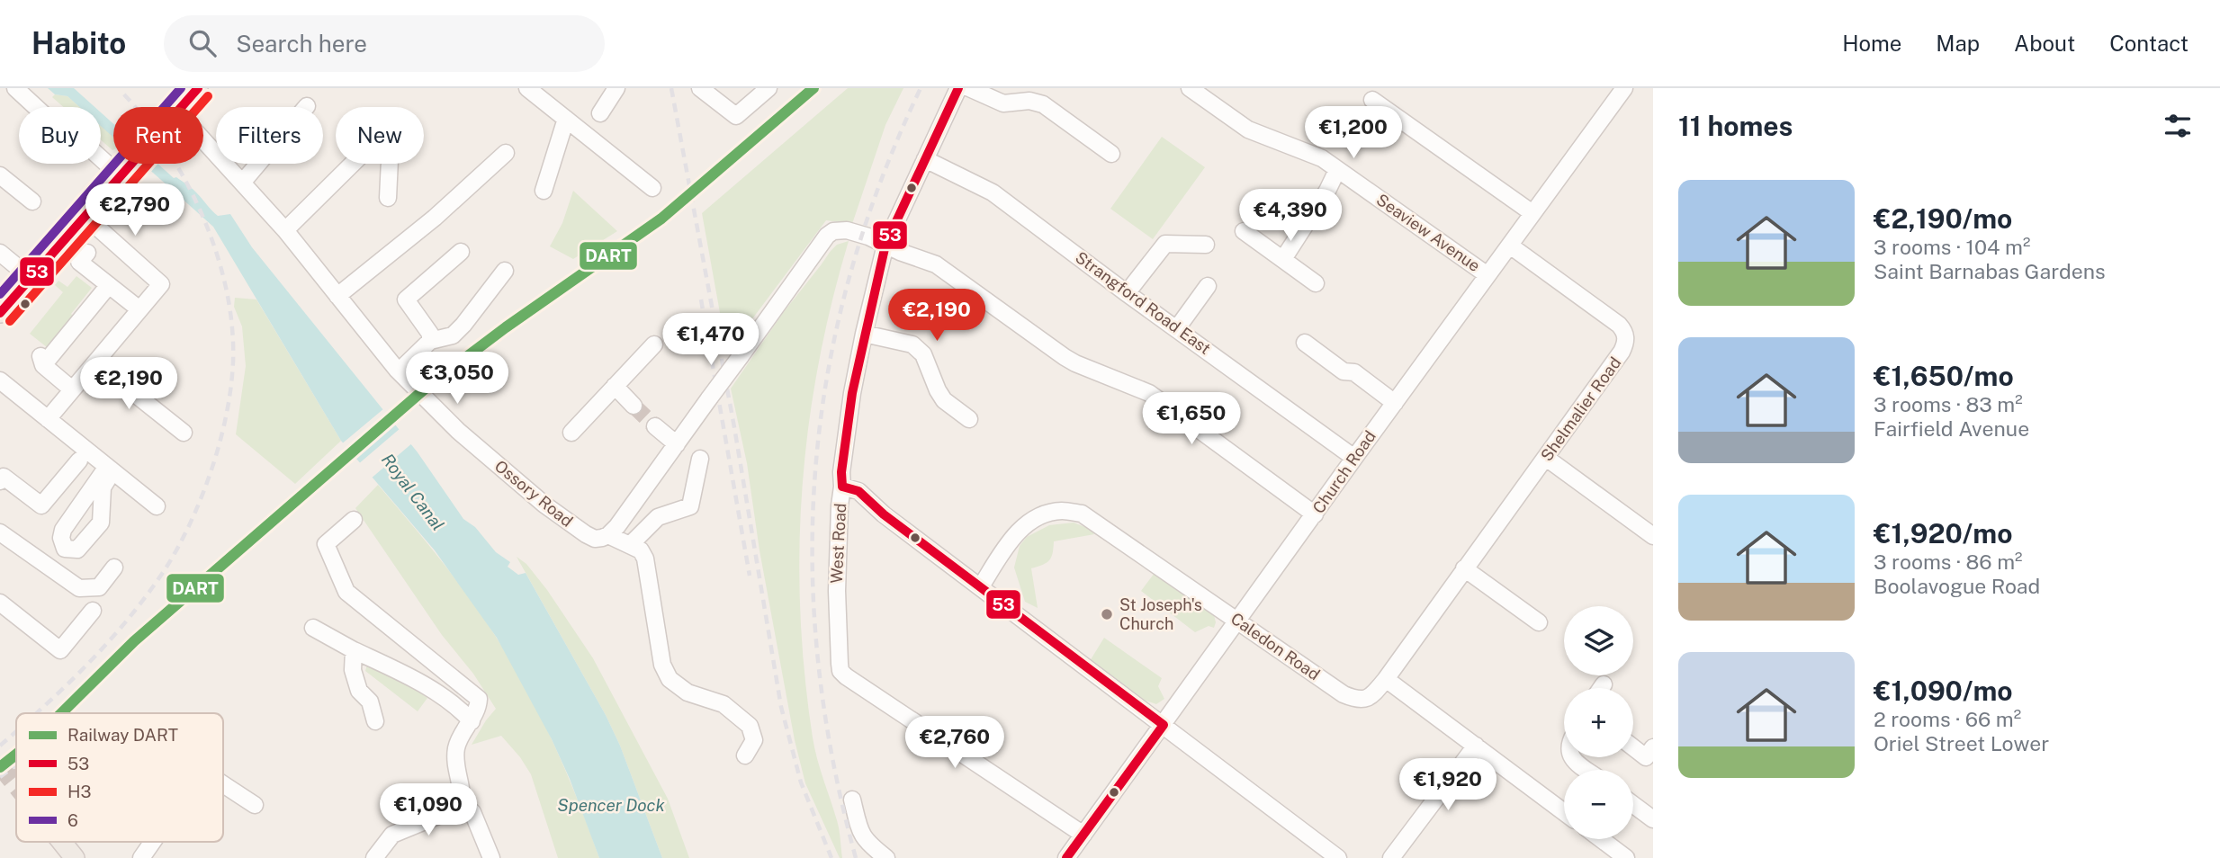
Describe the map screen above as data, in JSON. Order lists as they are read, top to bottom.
{
  "streets": {
    "street": [
      "Seaview Avenue",
      "Strangford Road East",
      "Shelmalier Road",
      "Church Road",
      "Ossory Road",
      "West Road",
      "Caledon Road"
    ]
  },
  "crossings": [
    ["Seaview Avenue", "Church Road"],
    ["Strangford Road East", "Church Road"],
    ["Strangford Road East", "West Road"],
    ["Shelmalier Road", "Church Road"],
    ["Shelmalier Road", "Caledon Road"],
    ["Church Road", "West Road"],
    ["Church Road", "Caledon Road"]
  ],
  "water": ["Royal Canal", "Spencer Dock"],
  "places": ["St Joseph's Church"],
  "lines": [
    "rail line DART",
    "transit line 53",
    "transit line 6",
    "transit line H3"
  ],
  "legend": [
    "Railway DART",
    "53",
    "H3",
    "6"
  ],
  "page": {
    "header": "Habito",
    "search": "Search here",
    "nav": [
      "Home",
      "Map",
      "About",
      "Contact"
    ],
    "heading": "11 homes",
    "price": [
      "€1,200",
      "€2,790",
      "€4,390",
      "€2,190",
      "€1,470",
      "€3,050",
      "€2,190",
      "€1,650",
      "€2,760",
      "€1,920",
      "€1,090"
    ],
    "chip": [
      "Buy",
      "Rent",
      "Filters",
      "New"
    ],
    "list": [
      {
        "name": "€2,190/mo",
        "note": "3 rooms · 104 m² · Saint Barnabas Gardens"
      },
      {
        "name": "€1,650/mo",
        "note": "3 rooms · 83 m² · Fairfield Avenue"
      },
      {
        "name": "€1,920/mo",
        "note": "3 rooms · 86 m² · Boolavogue Road"
      },
      {
        "name": "€1,090/mo",
        "note": "2 rooms · 66 m² · Oriel Street Lower"
      }
    ],
    "map_buttons": ["+", "−"]
  }
}
